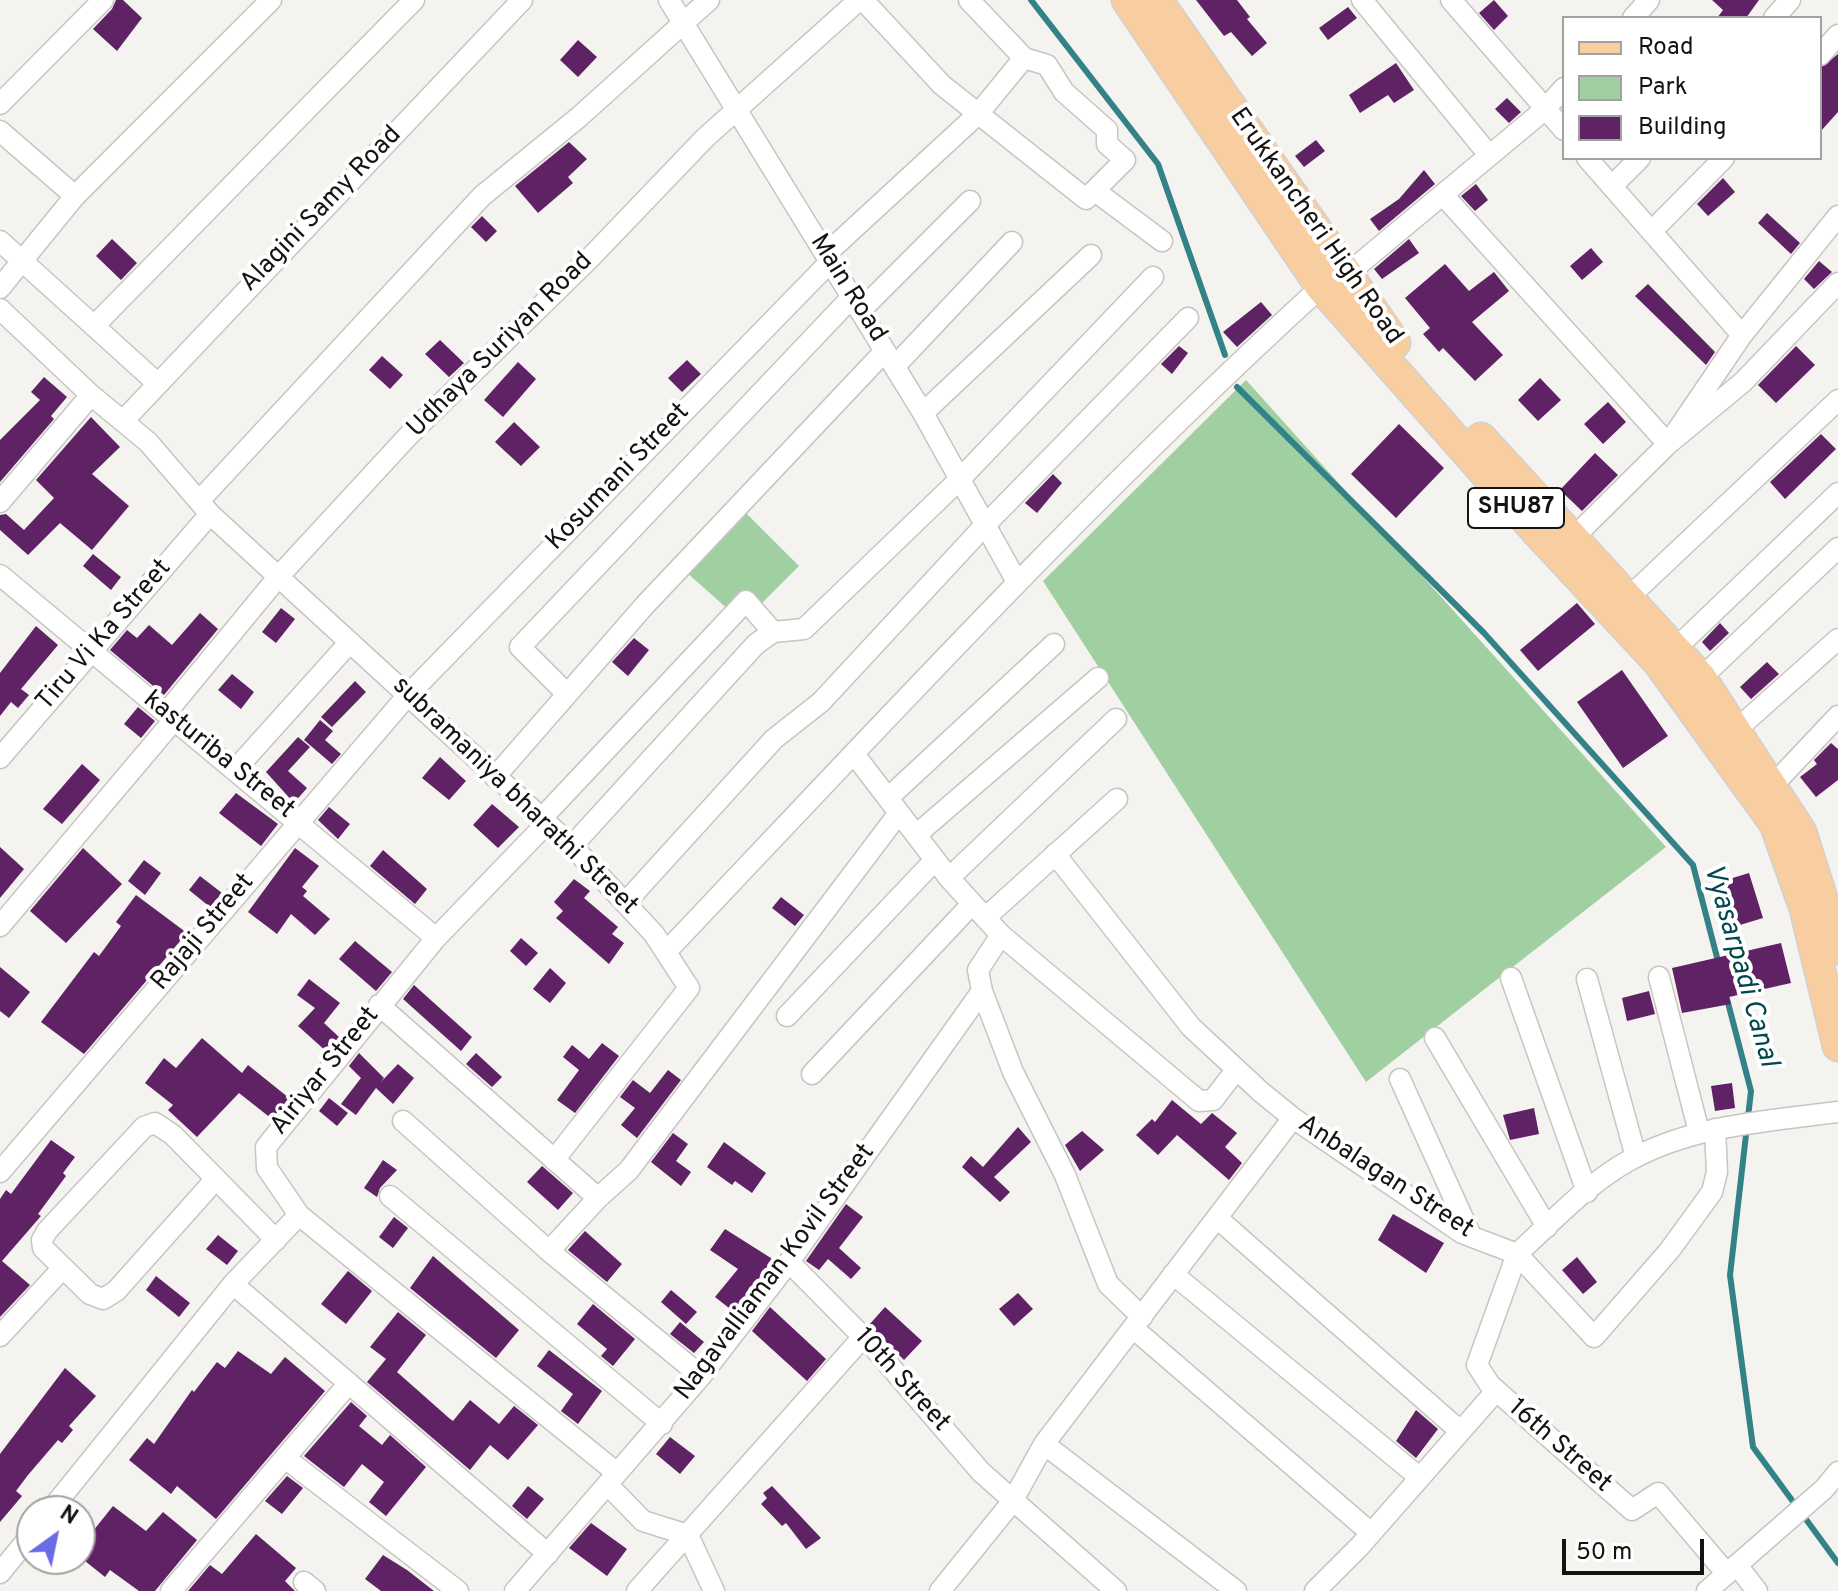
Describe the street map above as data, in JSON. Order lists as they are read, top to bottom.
{
  "streets": {
    "main road": ["Erukkancheri High Road", "SHU87"],
    "street": [
      "Alagini Samy Road",
      "Main Road",
      "Udhaya Suriyan Road",
      "Kosumani Street",
      "Tiru Vi Ka Street",
      "kasturiba Street",
      "subramaniya bharathi Street",
      "Rajaji Street",
      "Airiyar Street",
      "Anbalagan Street",
      "Nagavalliaman Kovil Street",
      "10th Street",
      "16th Street"
    ]
  },
  "crossings": [
    ["Alagini Samy Road", "subramaniya bharathi Street"],
    ["Erukkancheri High Road", "SHU87"],
    ["Main Road", "Udhaya Suriyan Road"],
    ["Main Road", "Kosumani Street"],
    ["Main Road", "Tiru Vi Ka Street"],
    ["Udhaya Suriyan Road", "kasturiba Street"],
    ["Udhaya Suriyan Road", "subramaniya bharathi Street"],
    ["Kosumani Street", "subramaniya bharathi Street"],
    ["Kosumani Street", "Rajaji Street"],
    ["Tiru Vi Ka Street", "kasturiba Street"],
    ["Tiru Vi Ka Street", "subramaniya bharathi Street"],
    ["kasturiba Street", "Rajaji Street"],
    ["kasturiba Street", "Airiyar Street"],
    ["subramaniya bharathi Street", "Rajaji Street"],
    ["subramaniya bharathi Street", "Airiyar Street"],
    ["Airiyar Street", "Nagavalliaman Kovil Street"],
    ["Anbalagan Street", "16th Street"],
    ["Nagavalliaman Kovil Street", "10th Street"]
  ],
  "water": ["Vyasarpadi Canal"],
  "legend": ["Road", "Park", "Building"],
  "scale_bar": "50 m",
  "north": "top right"
}
